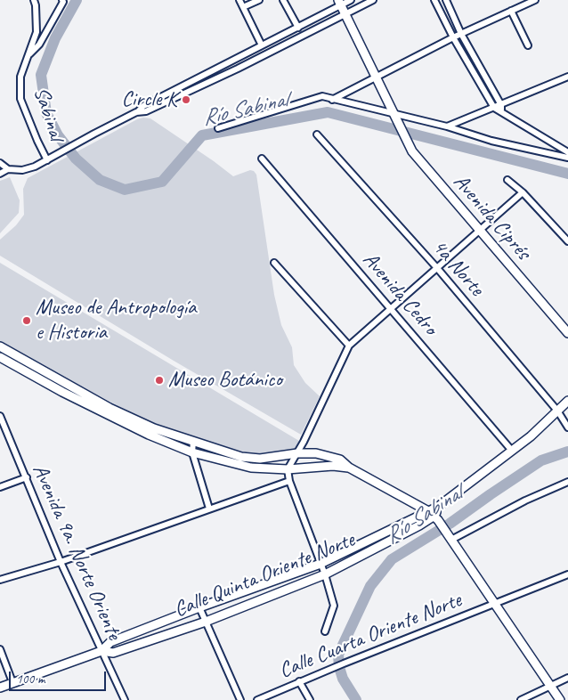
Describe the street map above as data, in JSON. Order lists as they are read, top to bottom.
{
  "streets": {
    "street": [
      "Sabinal",
      "Avenida Ciprés",
      "4a Norte",
      "Avenida Cedro",
      "Avenida 9a. Norte Oriente",
      "Calle Quinta Oriente Norte",
      "Calle Cuarta Oriente Norte"
    ]
  },
  "crossings": [
    ["Avenida 9a. Norte Oriente", "Calle Quinta Oriente Norte"]
  ],
  "water": ["Río Sabinal"],
  "places": ["Circle K", "Museo de Antropología e Historia", "Museo Botánico"],
  "scale_bar": "100 m"
}
